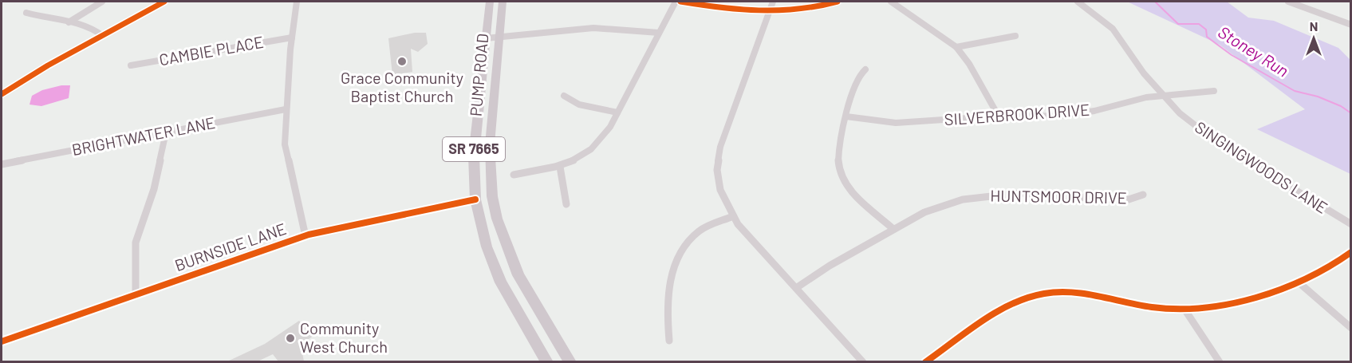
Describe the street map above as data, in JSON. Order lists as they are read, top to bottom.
{
  "streets": {
    "main road": ["PUMP ROAD", "SR 7665"],
    "street": [
      "CAMBIE PLACE",
      "SILVERBROOK DRIVE",
      "BRIGHTWATER LANE",
      "SINGINGWOODS LANE",
      "HUNTSMOOR DRIVE",
      "BURNSIDE LANE"
    ]
  },
  "crossings": [
    ["PUMP ROAD", "BURNSIDE LANE"],
    ["SILVERBROOK DRIVE", "SINGINGWOODS LANE"]
  ],
  "water": ["Stoney Run"],
  "places": ["Grace Community Baptist Church", "Community West Church"],
  "north": "top"
}
